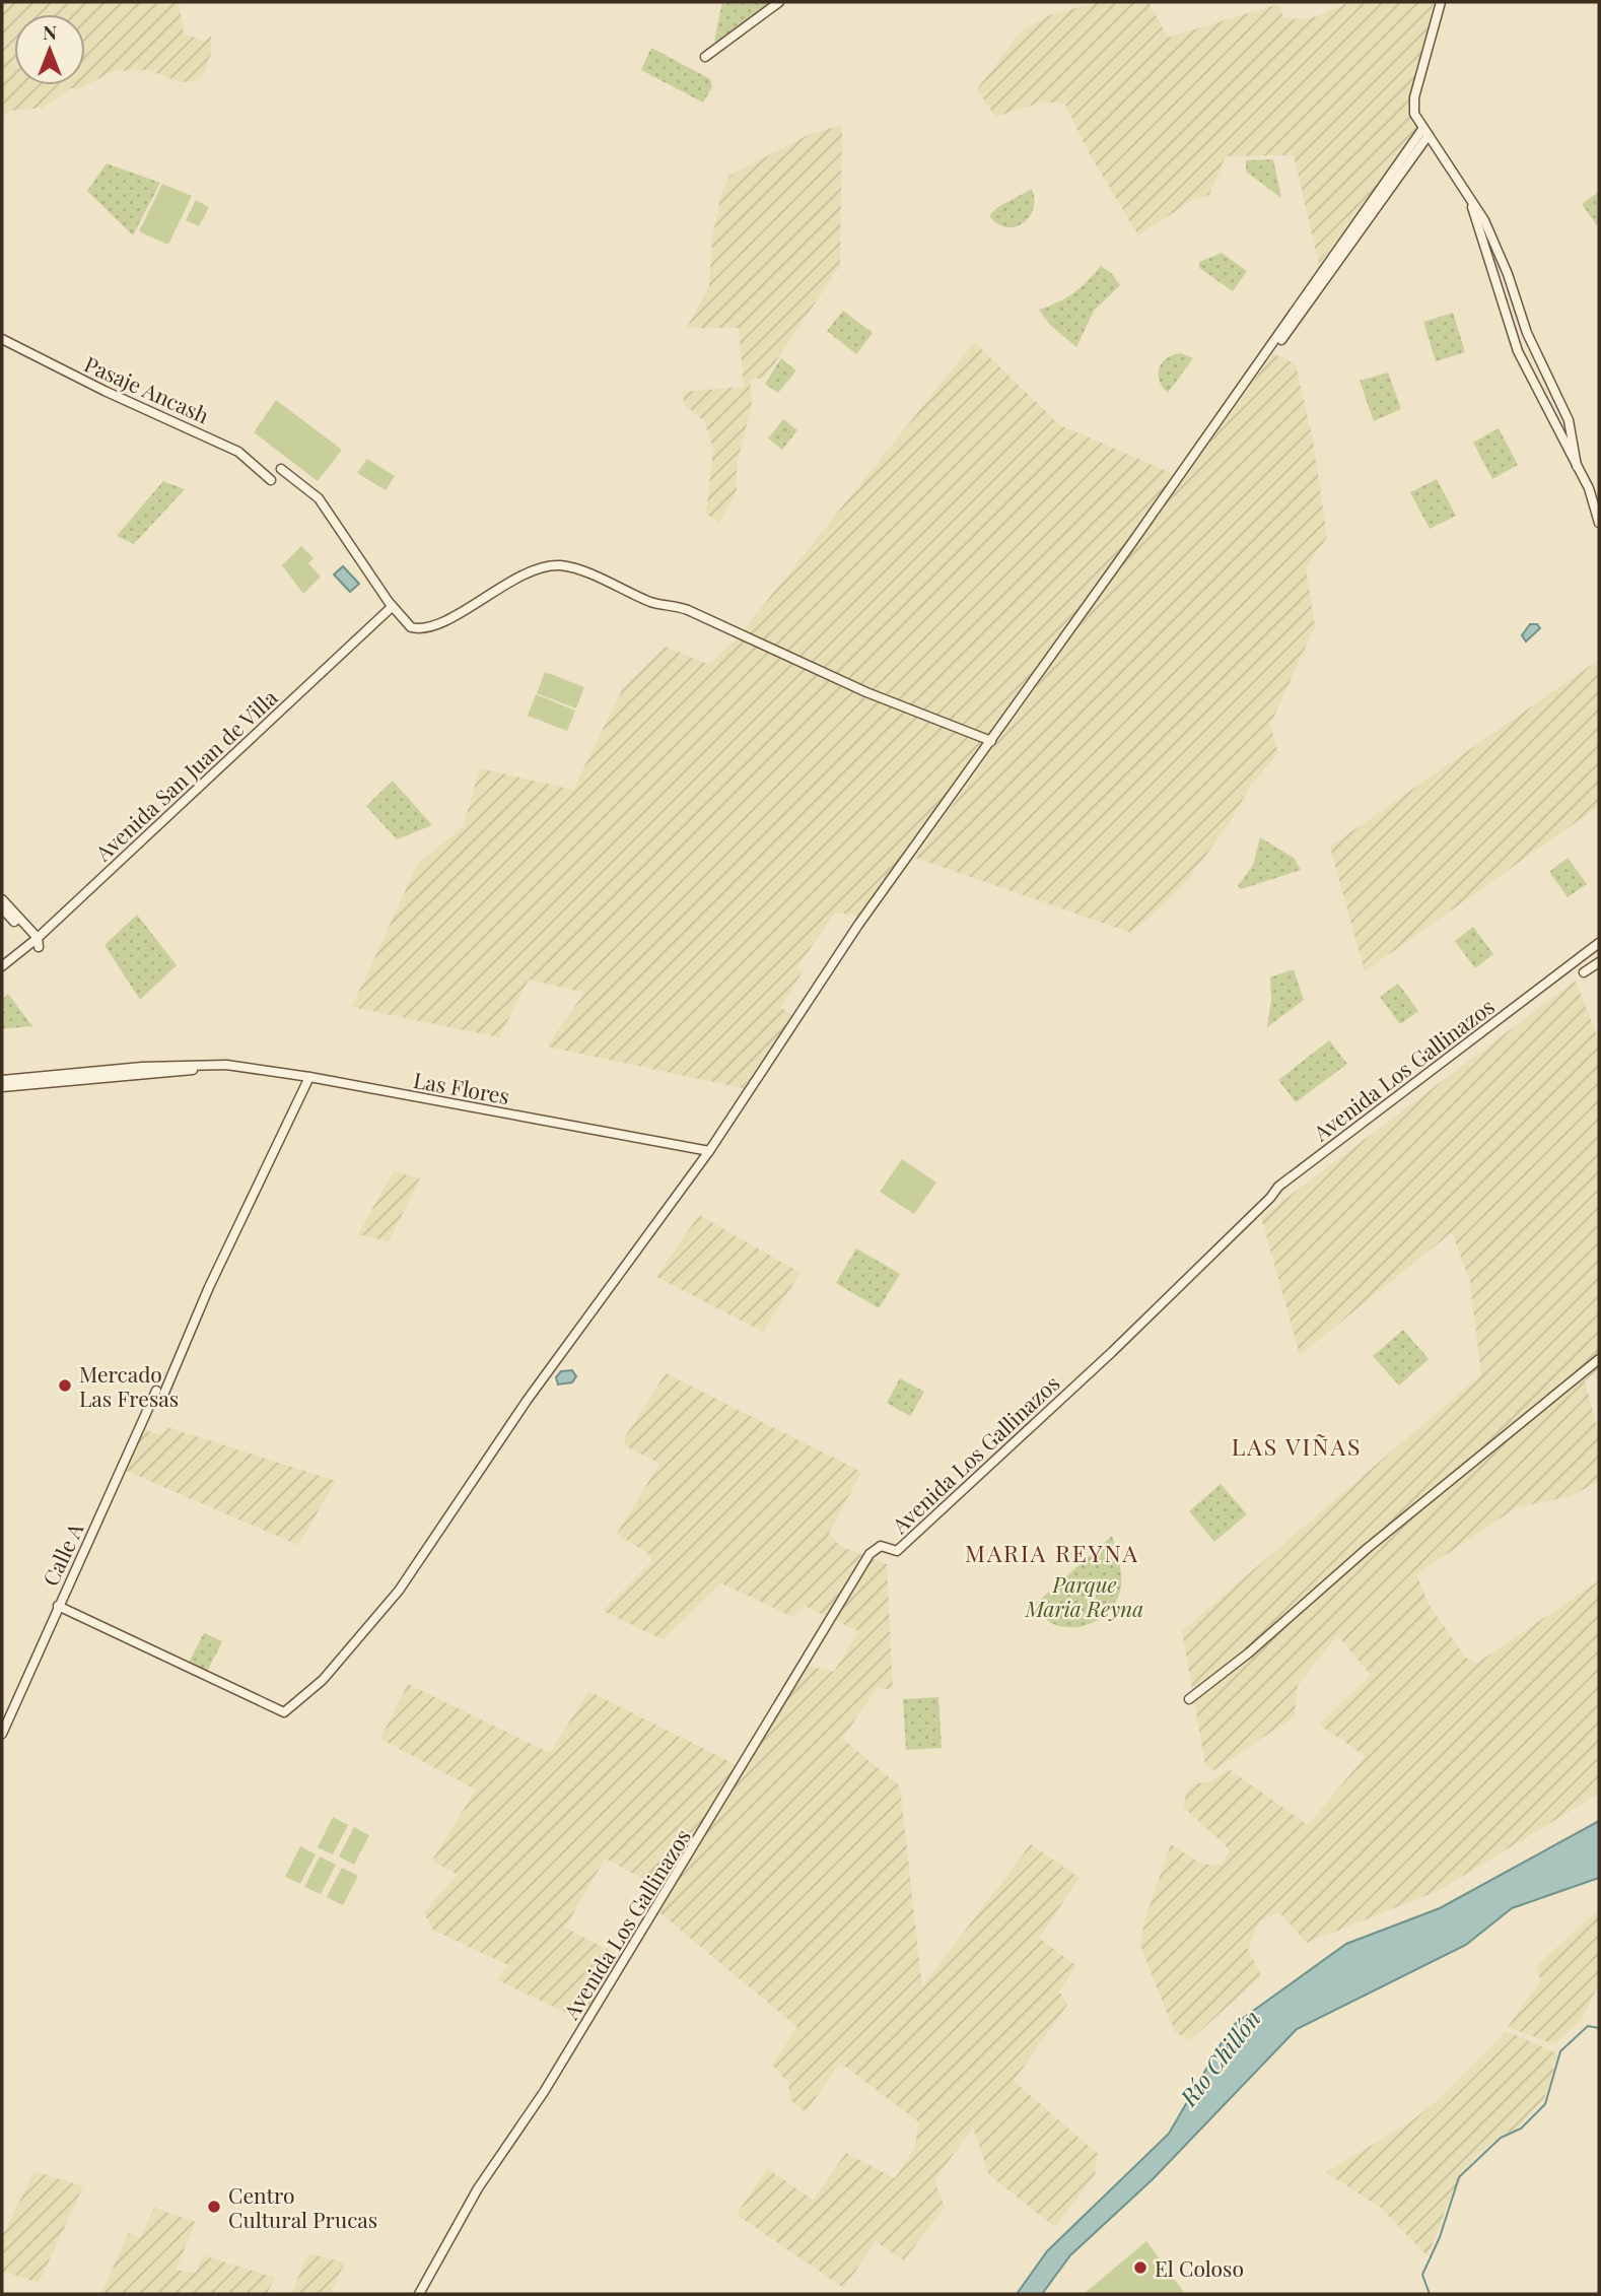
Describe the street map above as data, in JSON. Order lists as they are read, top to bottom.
{
  "streets": {
    "street": [
      "Pasaje Ancash",
      "Avenida San Juan de Villa",
      "Avenida Los Gallinazos",
      "Las Flores",
      "Calle A"
    ]
  },
  "crossings": [
    ["Las Flores", "Calle A"]
  ],
  "districts": ["LAS VIÑAS", "MARIA REYNA"],
  "water": ["Río Chillón"],
  "parks": ["Parque Maria Reyna"],
  "places": ["Mercado Las Fresas", "Centro Cultural Prucas", "El Coloso"],
  "north": "top"
}
